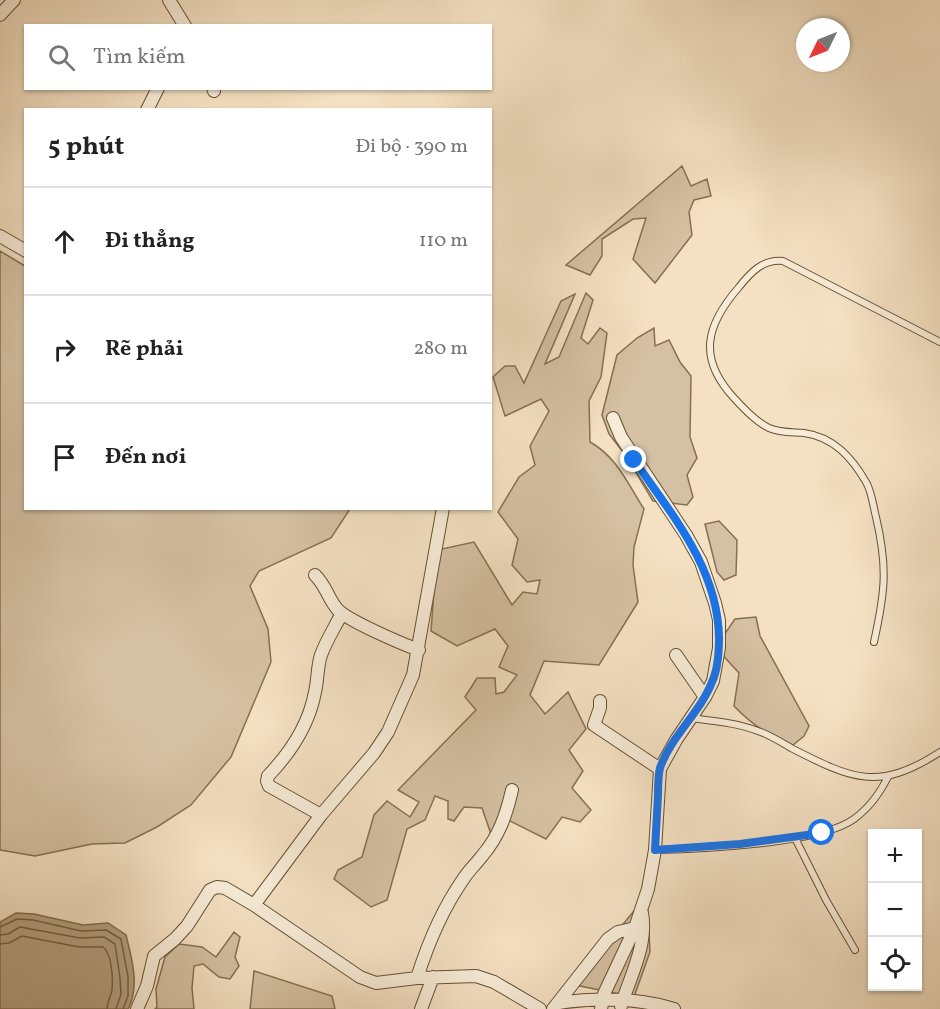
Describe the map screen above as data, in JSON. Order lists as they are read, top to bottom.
{
  "north": "bottom left",
  "page": {
    "search": "Tìm kiếm",
    "heading": ["5 phút", "Đi bộ · 390 m"],
    "list": [
      ["Đi thẳng", "110 m"],
      ["Rẽ phải", "280 m"],
      "Đến nơi"
    ],
    "map_buttons": ["+", "−"]
  }
}
